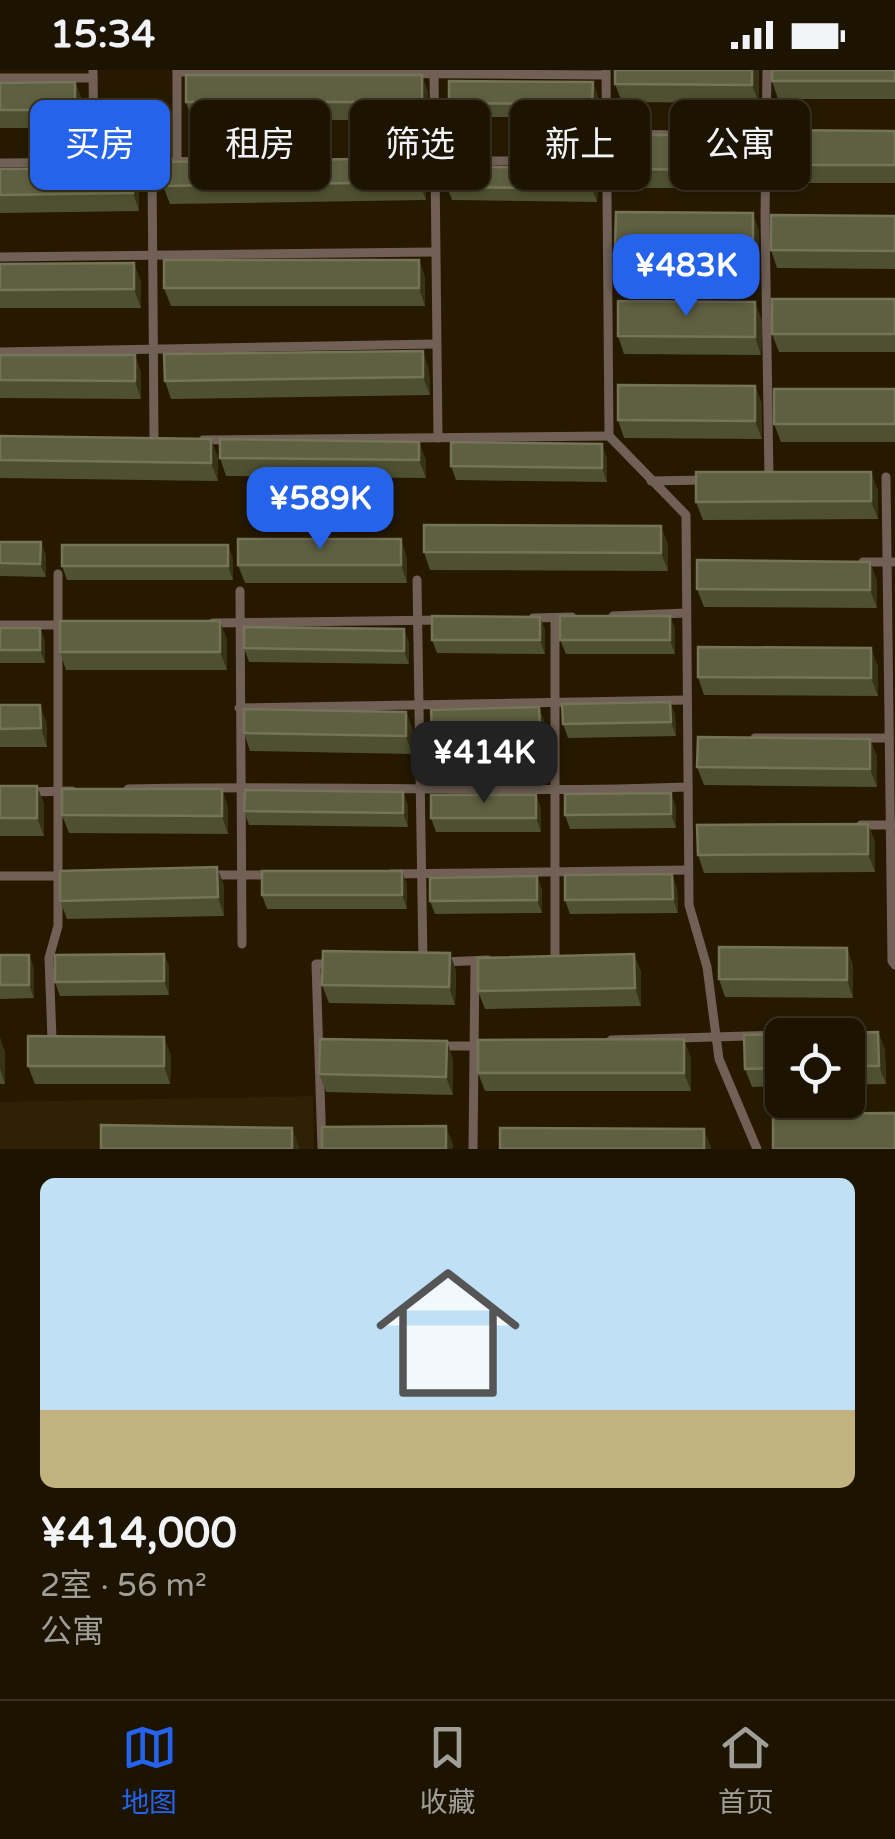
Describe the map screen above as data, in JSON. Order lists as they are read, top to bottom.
{
  "page": {
    "status": "15:34",
    "chip": [
      "买房",
      "租房",
      "筛选",
      "新上",
      "公寓"
    ],
    "price": ["¥483K", "¥589K", "¥414K"],
    "list": [
      {
        "name": "¥414,000",
        "note": "2室 · 56 m² · 公寓"
      }
    ],
    "tabs": ["地图", "收藏", "首页"]
  }
}
